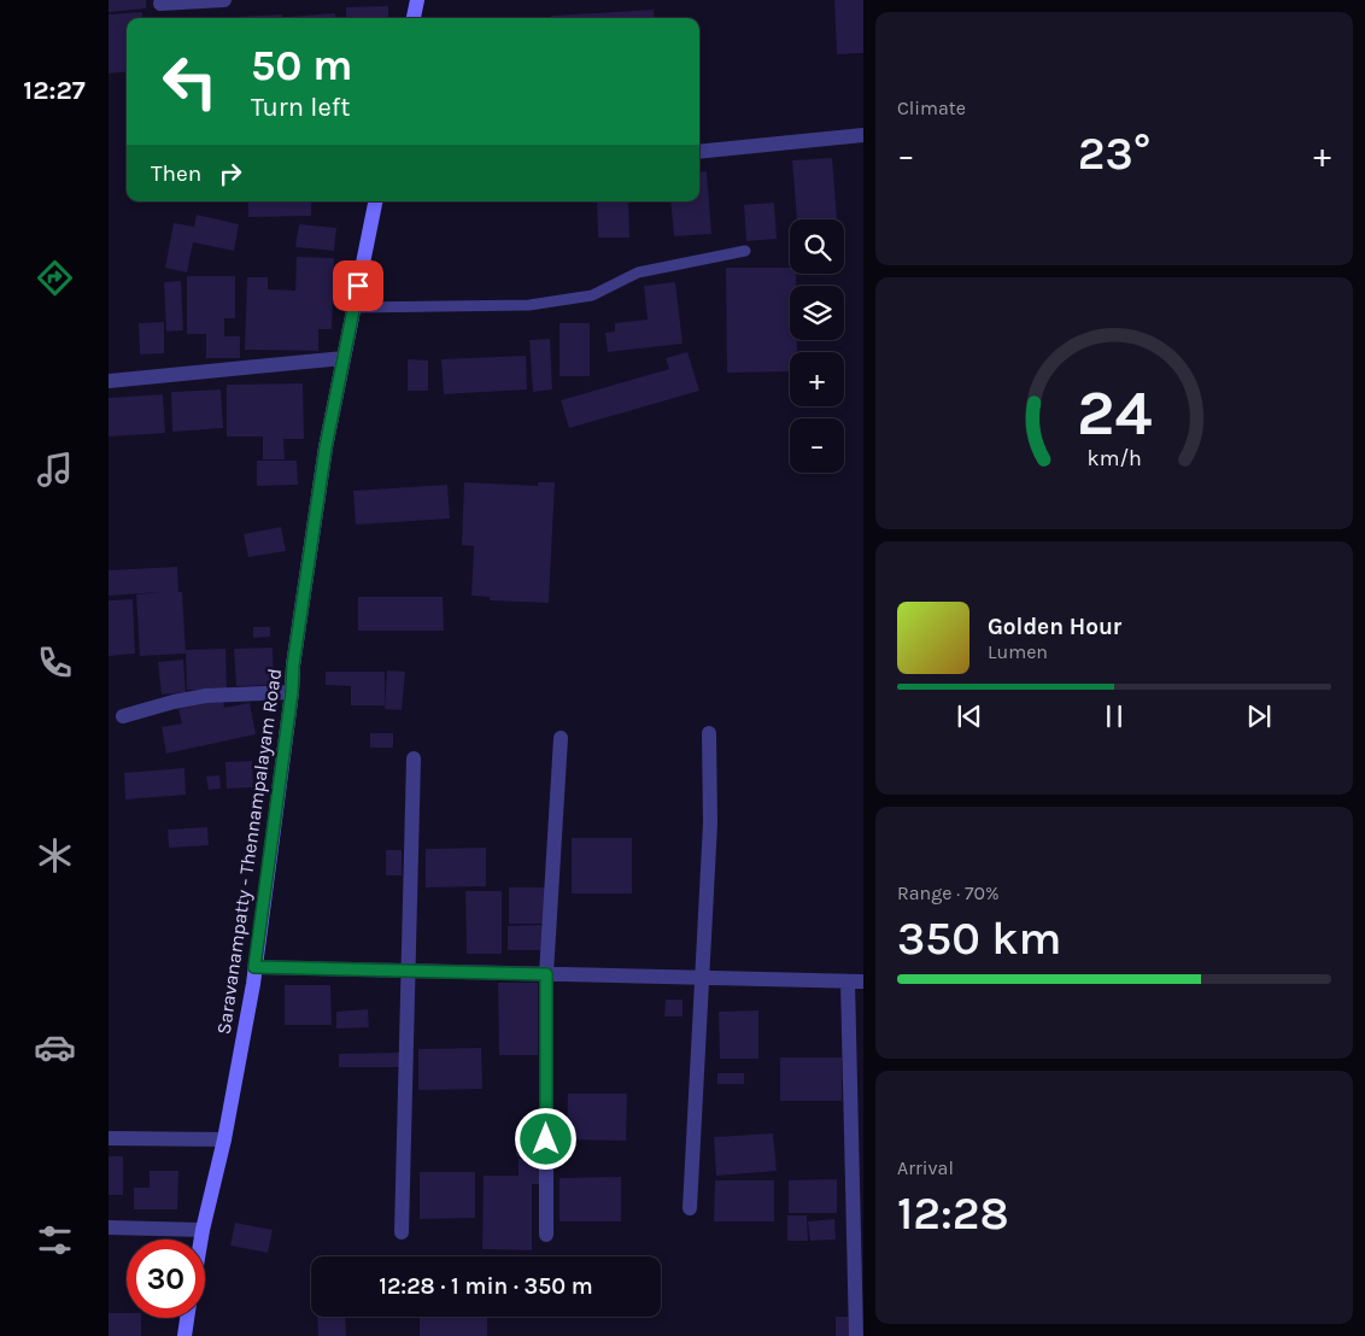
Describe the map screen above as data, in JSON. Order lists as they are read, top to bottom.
{
  "streets": {
    "main road": ["Saravanampatty - Thennampalayam Road"]
  },
  "page": {
    "tabs": "12:27",
    "tile": [
      "Climate",
      ["Range · 70%", "350 km"],
      ["Arrival", "12:28"]
    ],
    "turn": ["50 m", "Turn left"],
    "heat": ["−", "23°", "+"],
    "then": "Then",
    "map_buttons": ["+", "−"],
    "song": ["Golden Hour", "Lumen"],
    "limit": "30",
    "trip": "12:28 · 1 min · 350 m",
    "gauge": ["24", "km/h"]
  }
}
